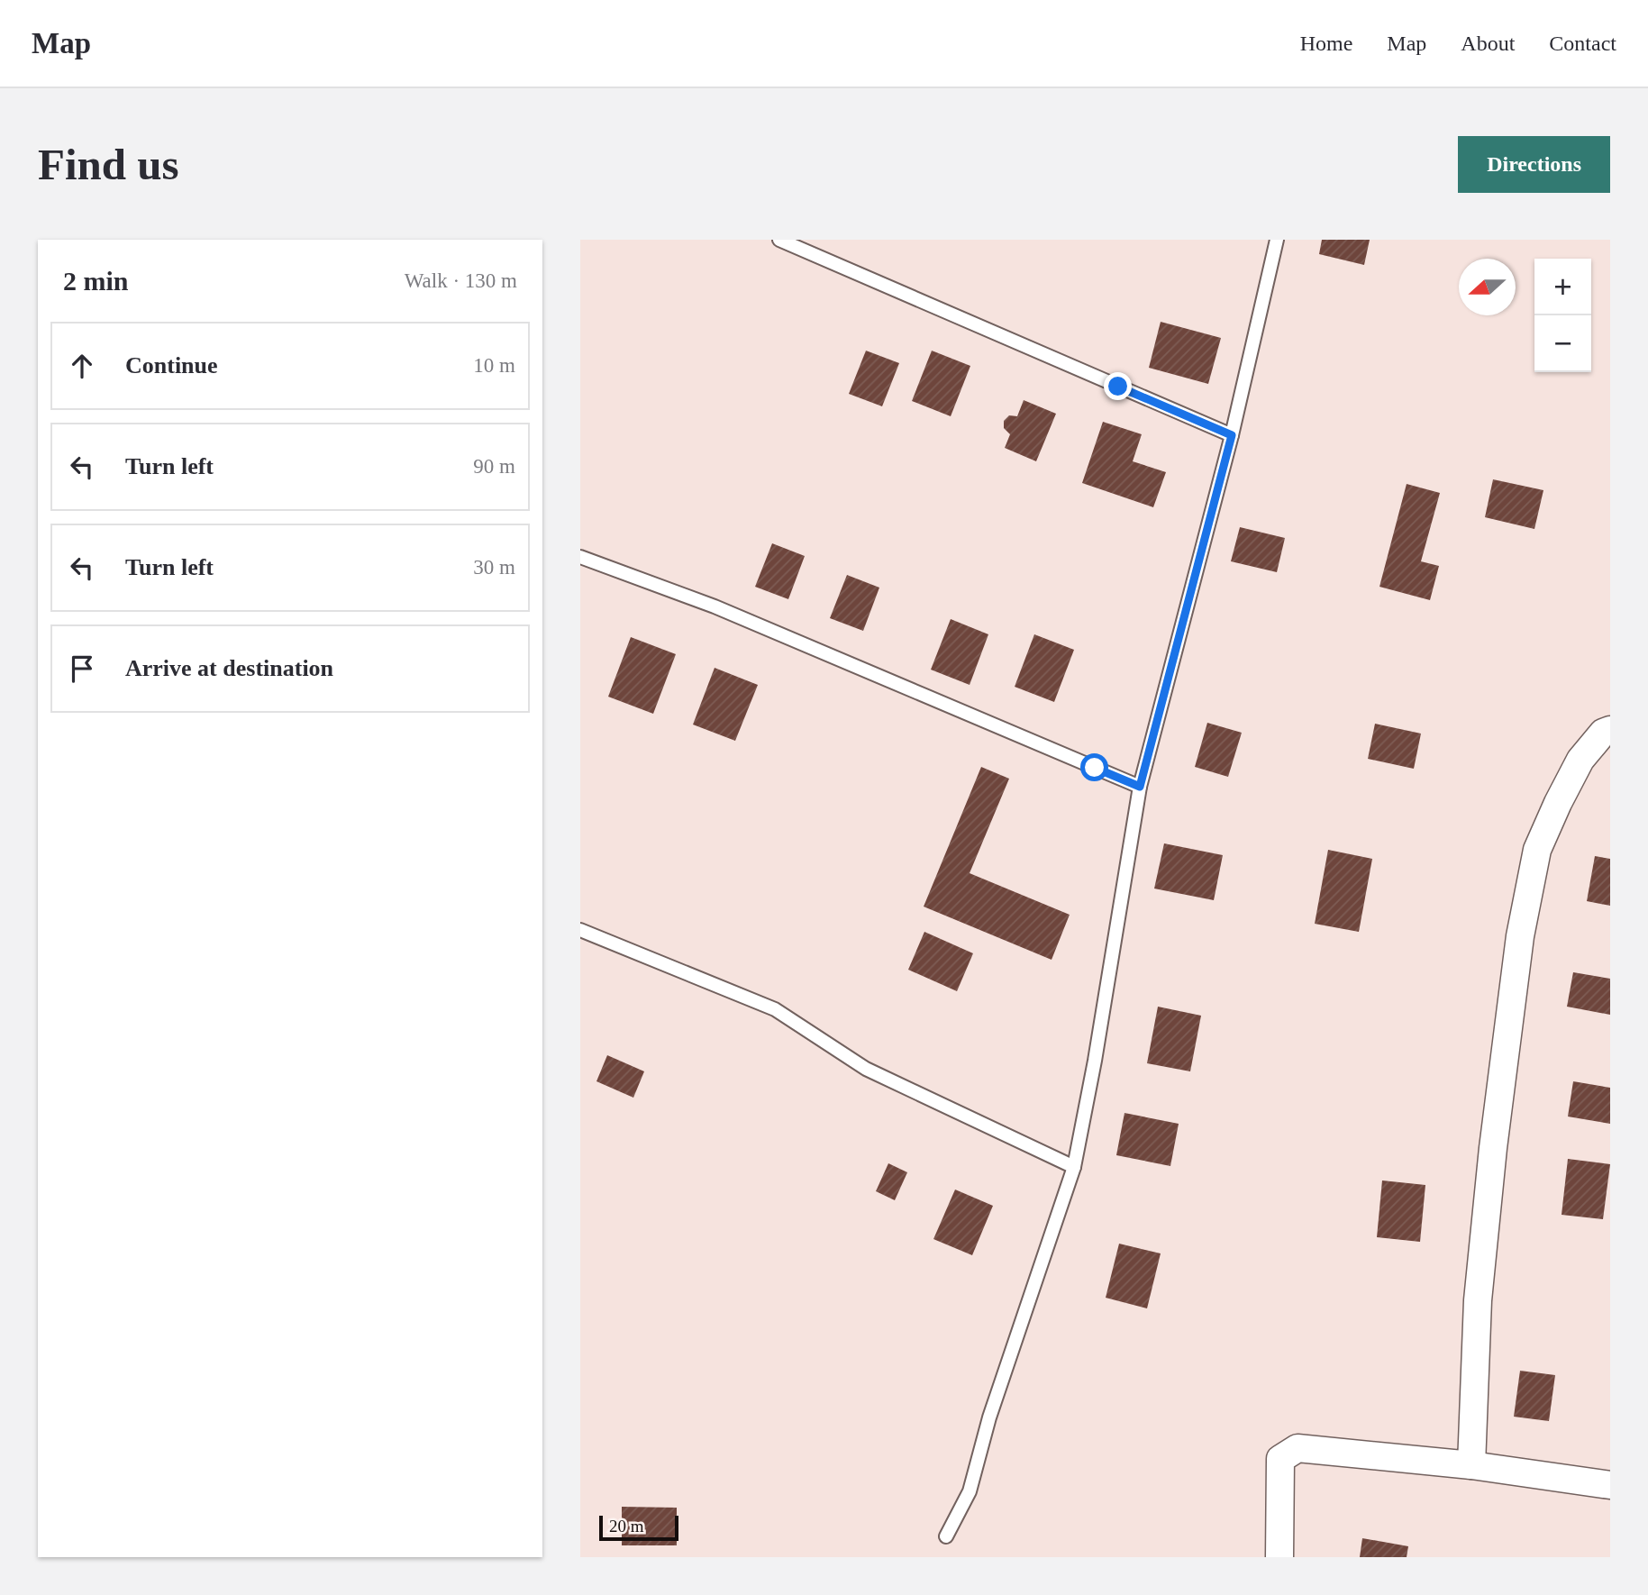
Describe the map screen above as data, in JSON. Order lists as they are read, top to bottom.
{
  "scale_bar": "20 m",
  "north": "left",
  "page": {
    "header": "Map",
    "nav": [
      "Home",
      "Map",
      "About",
      "Contact"
    ],
    "buttons": "Directions",
    "title": "Find us",
    "heading": ["2 min", "Walk · 130 m"],
    "map_buttons": ["+", "−"],
    "list": [
      ["Continue", "10 m"],
      ["Turn left", "90 m"],
      ["Turn left", "30 m"],
      "Arrive at destination"
    ],
    "scale": "20 m"
  }
}
